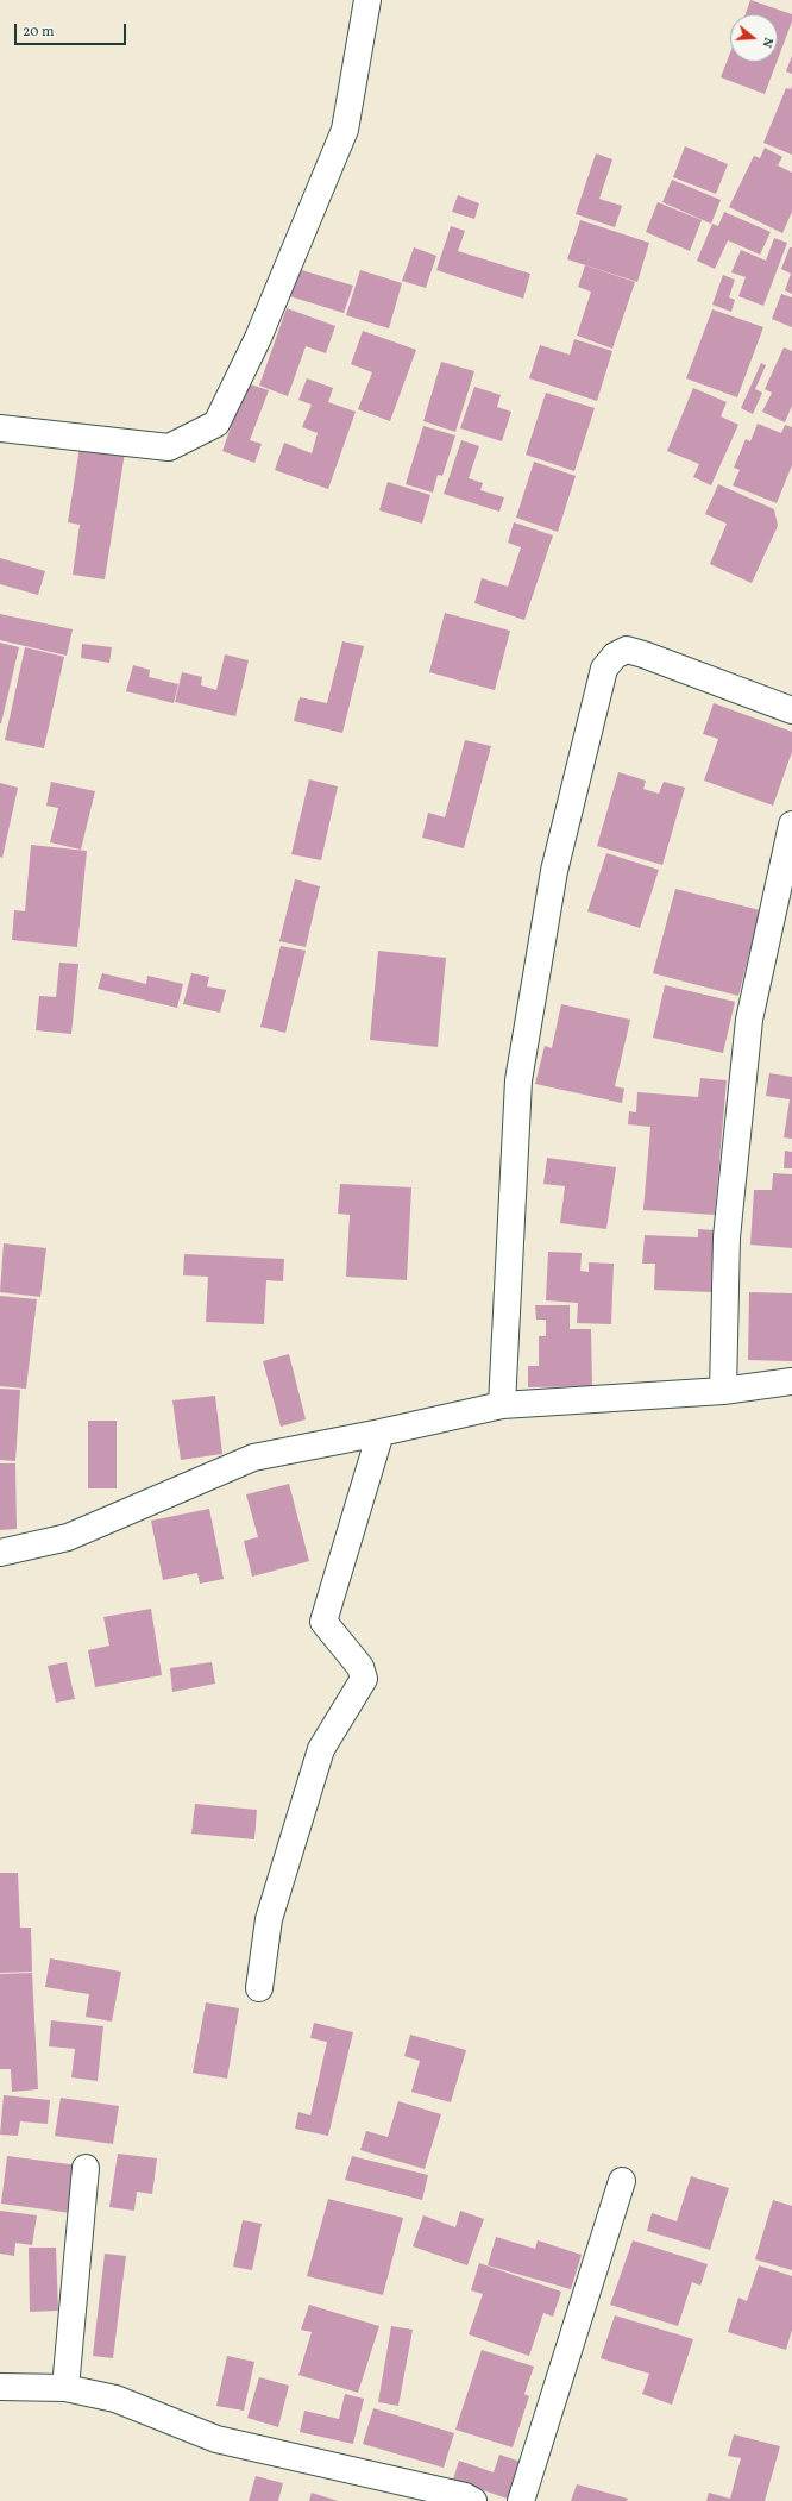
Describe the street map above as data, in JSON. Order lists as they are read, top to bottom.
{
  "scale_bar": "20 m",
  "north": "right"
}
